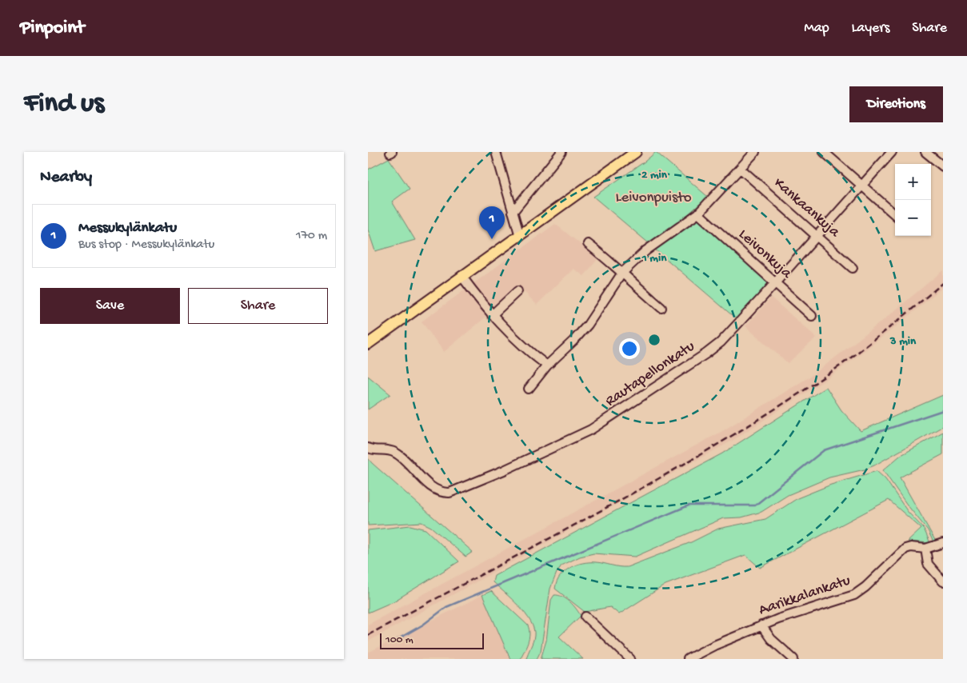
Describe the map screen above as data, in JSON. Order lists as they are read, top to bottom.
{
  "streets": {
    "street": [
      "Kankaankuja",
      "Leivonkuja",
      "Rautapellonkatu",
      "Aarikkalankatu"
    ]
  },
  "crossings": [
    ["Kankaankuja", "Rautapellonkatu"],
    ["Leivonkuja", "Rautapellonkatu"]
  ],
  "parks": ["Leivonpuisto"],
  "scale_bar": "100 m",
  "page": {
    "header": "Pinpoint",
    "nav": ["Map", "Layers", "Share"],
    "buttons": [
      "Directions",
      ["Save", "Share"]
    ],
    "title": "Find us",
    "heading": "Nearby",
    "map_buttons": ["+", "−"],
    "list": [
      {
        "mark": "1",
        "name": "Messukylänkatu",
        "note": "Bus stop · Messukylänkatu",
        "value": "170 m"
      }
    ],
    "pins": "1",
    "scale": "100 m"
  },
  "rings": ["2 min", "1 min", "3 min"]
}
